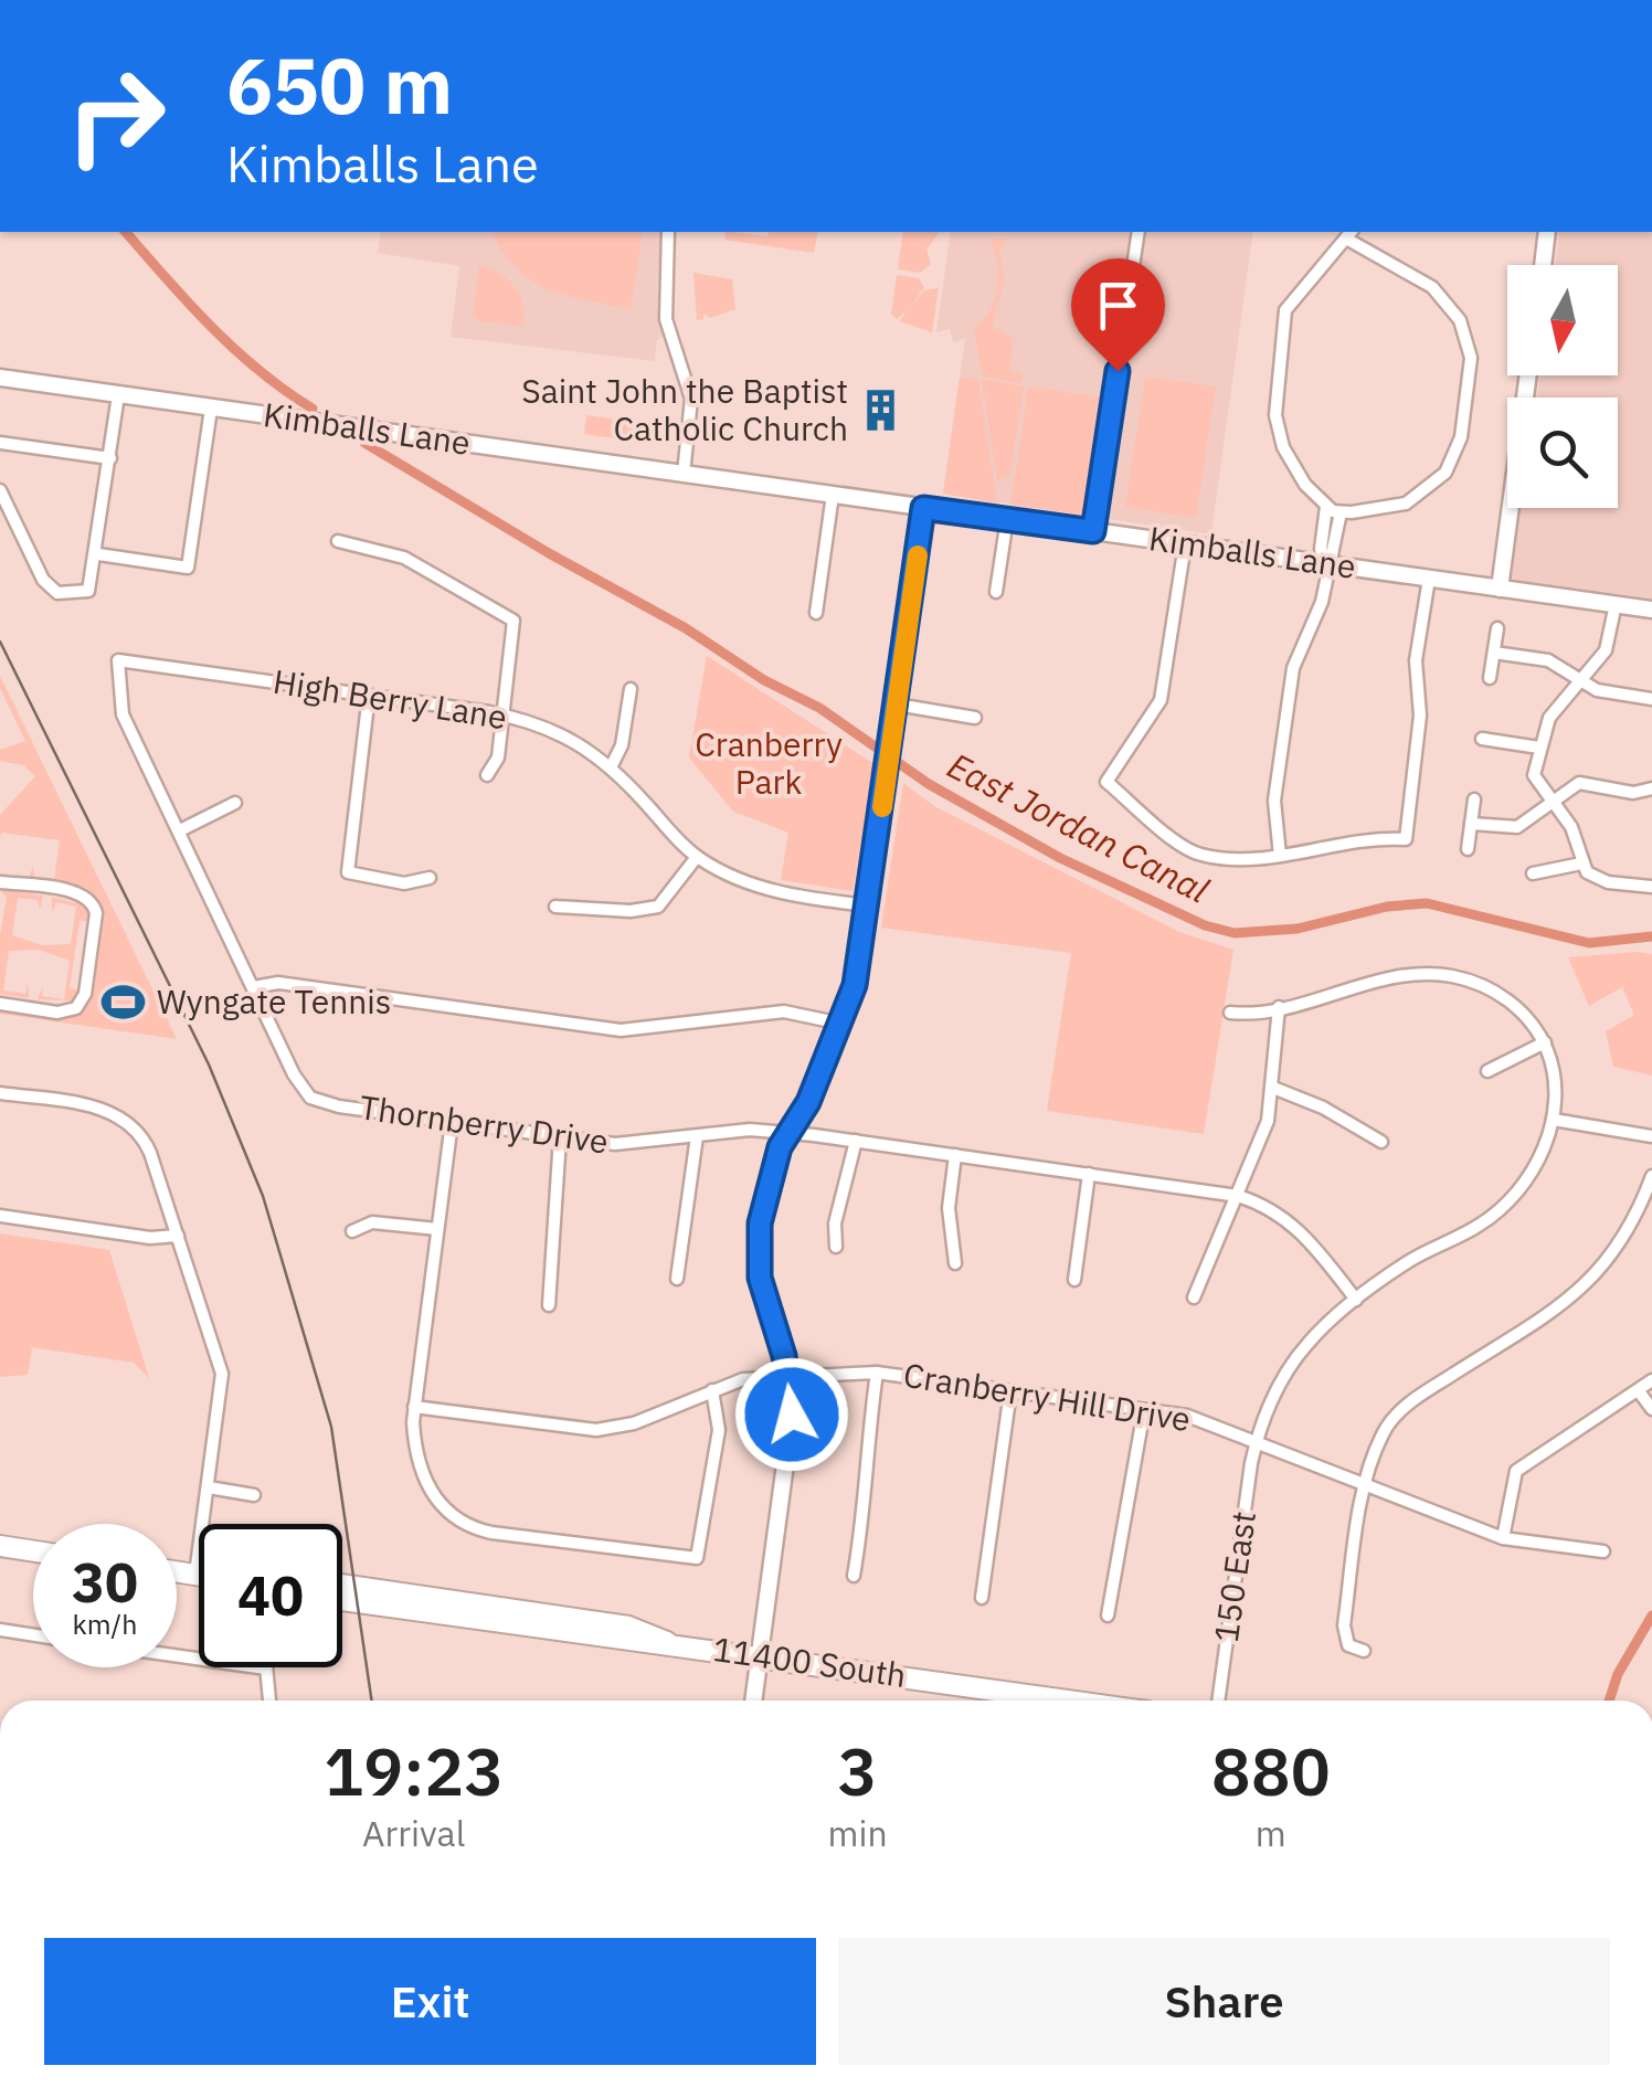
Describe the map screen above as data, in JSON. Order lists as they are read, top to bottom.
{
  "streets": {
    "main road": ["11400 South"],
    "street": [
      "Kimballs Lane",
      "High Berry Lane",
      "Thornberry Drive",
      "Cranberry Hill Drive",
      "150 East"
    ]
  },
  "crossings": [
    ["High Berry Lane", "Thornberry Drive"],
    ["Thornberry Drive", "150 East"],
    ["Cranberry Hill Drive", "150 East"]
  ],
  "water": ["East Jordan Canal"],
  "parks": ["Cranberry Park"],
  "places": {
    "building": ["Saint John the Baptist Catholic Church"],
    "sports": ["Wyngate Tennis"]
  },
  "north": "bottom",
  "page": {
    "turn": ["650 m", "Kimballs Lane"],
    "speed": "30 km/h",
    "limit": "40",
    "eta": [
      "19:23",
      "Arrival",
      "3",
      "min",
      "880",
      "m"
    ],
    "buttons": ["Exit", "Share"]
  }
}
